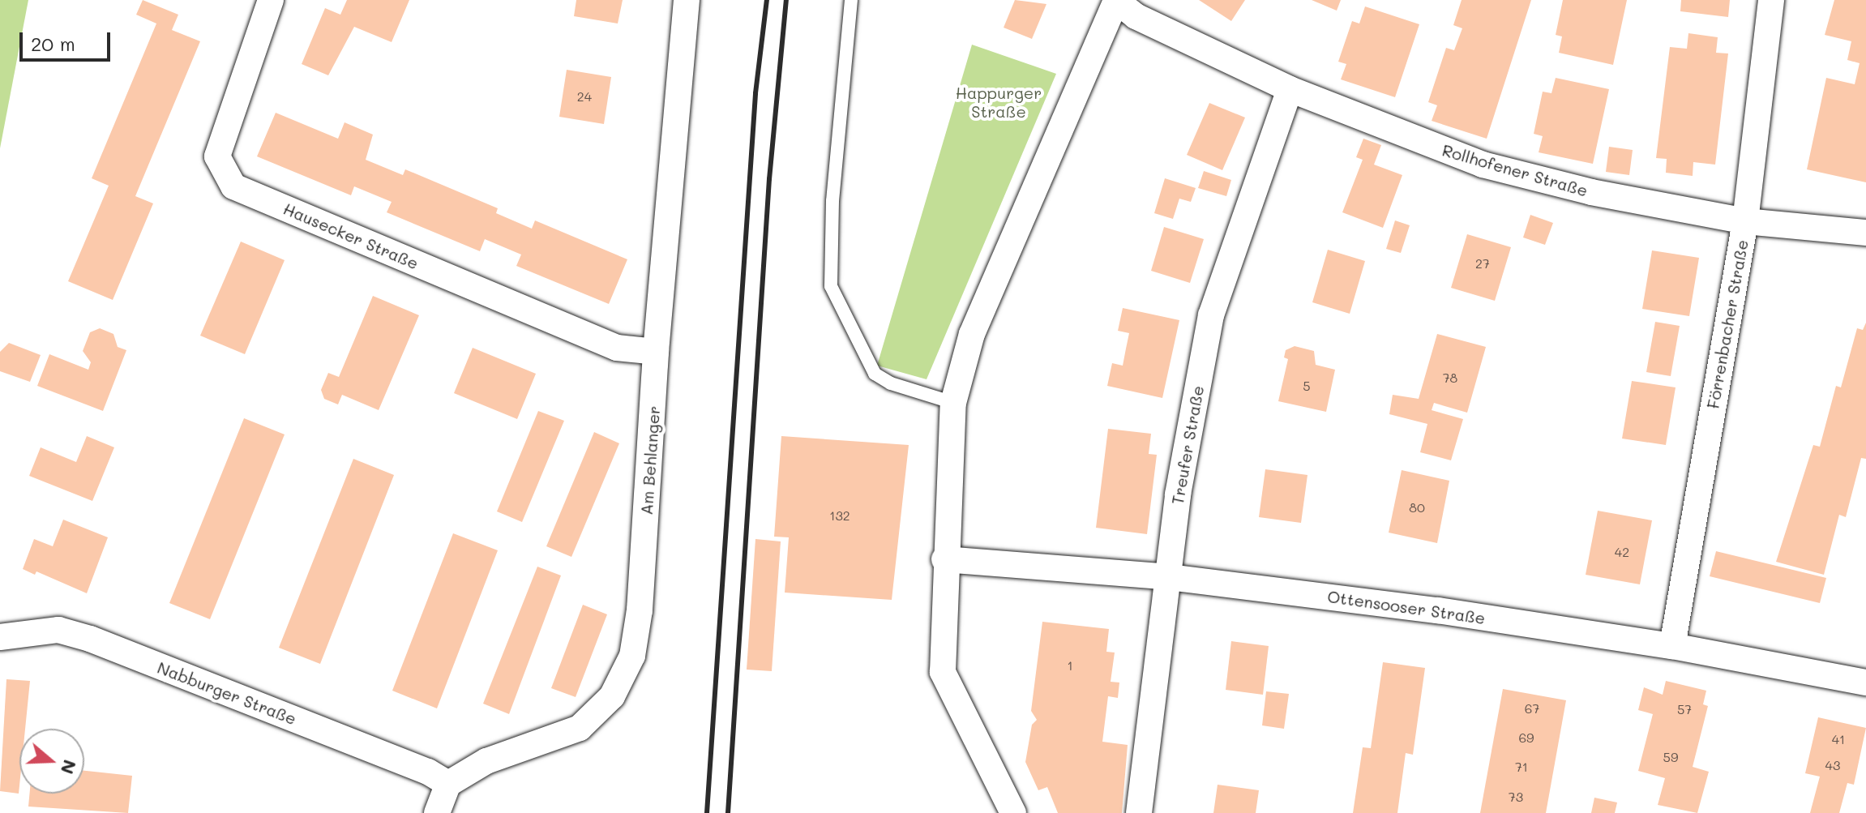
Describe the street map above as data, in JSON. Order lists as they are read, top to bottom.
{
  "streets": {
    "street": [
      "Rollhofener Straße",
      "Hausecker Straße",
      "Förrenbacher Straße",
      "Treufer Straße",
      "Am Behlanger",
      "Ottensooser Straße",
      "Nabburger Straße"
    ]
  },
  "crossings": [
    ["Rollhofener Straße", "Förrenbacher Straße"],
    ["Rollhofener Straße", "Treufer Straße"],
    ["Hausecker Straße", "Am Behlanger"],
    ["Förrenbacher Straße", "Ottensooser Straße"],
    ["Treufer Straße", "Ottensooser Straße"],
    ["Am Behlanger", "Nabburger Straße"]
  ],
  "parks": ["Happurger Straße"],
  "house_numbers": [
    "24",
    "27",
    "78",
    "5",
    "80",
    "132",
    "42",
    "1",
    "67",
    "57",
    "69",
    "41",
    "59",
    "43",
    "71",
    "73"
  ],
  "scale_bar": "20 m",
  "north": "right"
}
